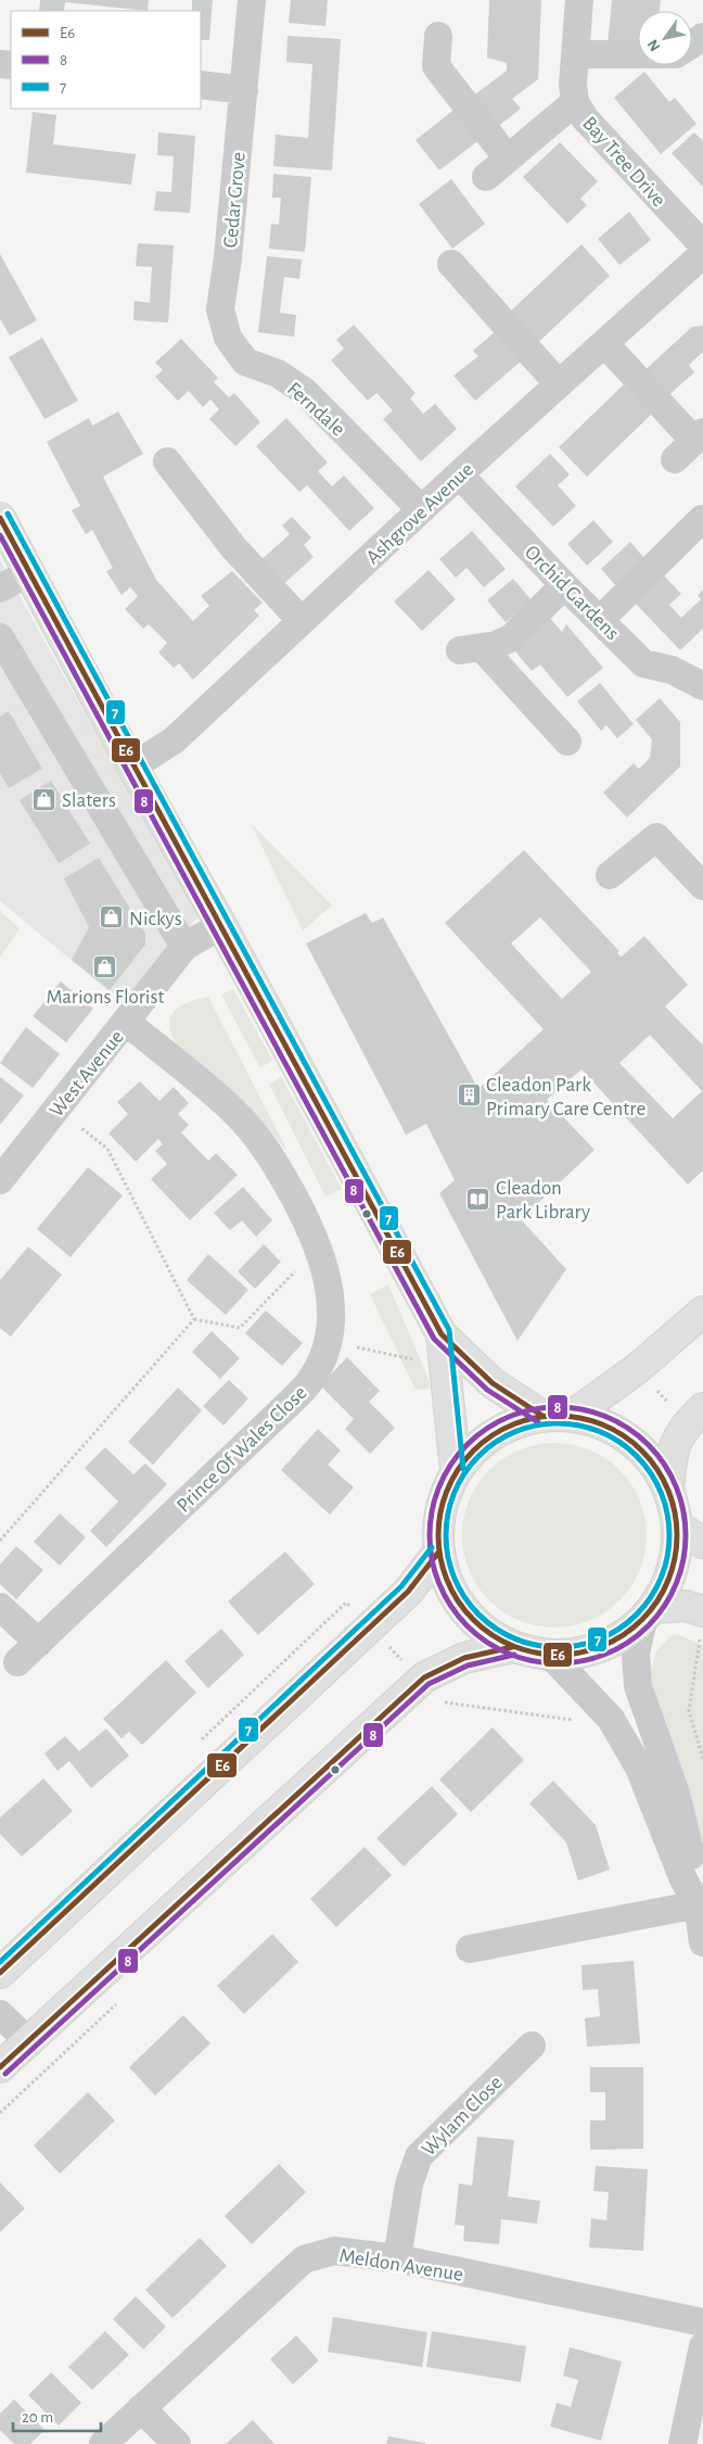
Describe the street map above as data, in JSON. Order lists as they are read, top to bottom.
{
  "streets": {
    "street": [
      "Bay Tree Drive",
      "Cedar Grove",
      "Ferndale",
      "Ashgrove Avenue",
      "Orchid Gardens",
      "West Avenue",
      "Prince Of Wales Close",
      "Wylam Close",
      "Meldon Avenue"
    ]
  },
  "crossings": [
    ["Cedar Grove", "Ferndale"],
    ["Ferndale", "Ashgrove Avenue"],
    ["Ashgrove Avenue", "Orchid Gardens"],
    ["West Avenue", "Prince Of Wales Close"],
    ["Wylam Close", "Meldon Avenue"]
  ],
  "places": {
    "shop": ["Slaters", "Nickys", "Marions Florist"],
    "building": ["Cleadon Park Primary Care Centre"],
    "library": ["Cleadon Park Library"]
  },
  "lines": ["transit line 7", "transit line E6", "transit line 8"],
  "legend": ["E6", "8", "7"],
  "scale_bar": "20 m",
  "north": "bottom left"
}
